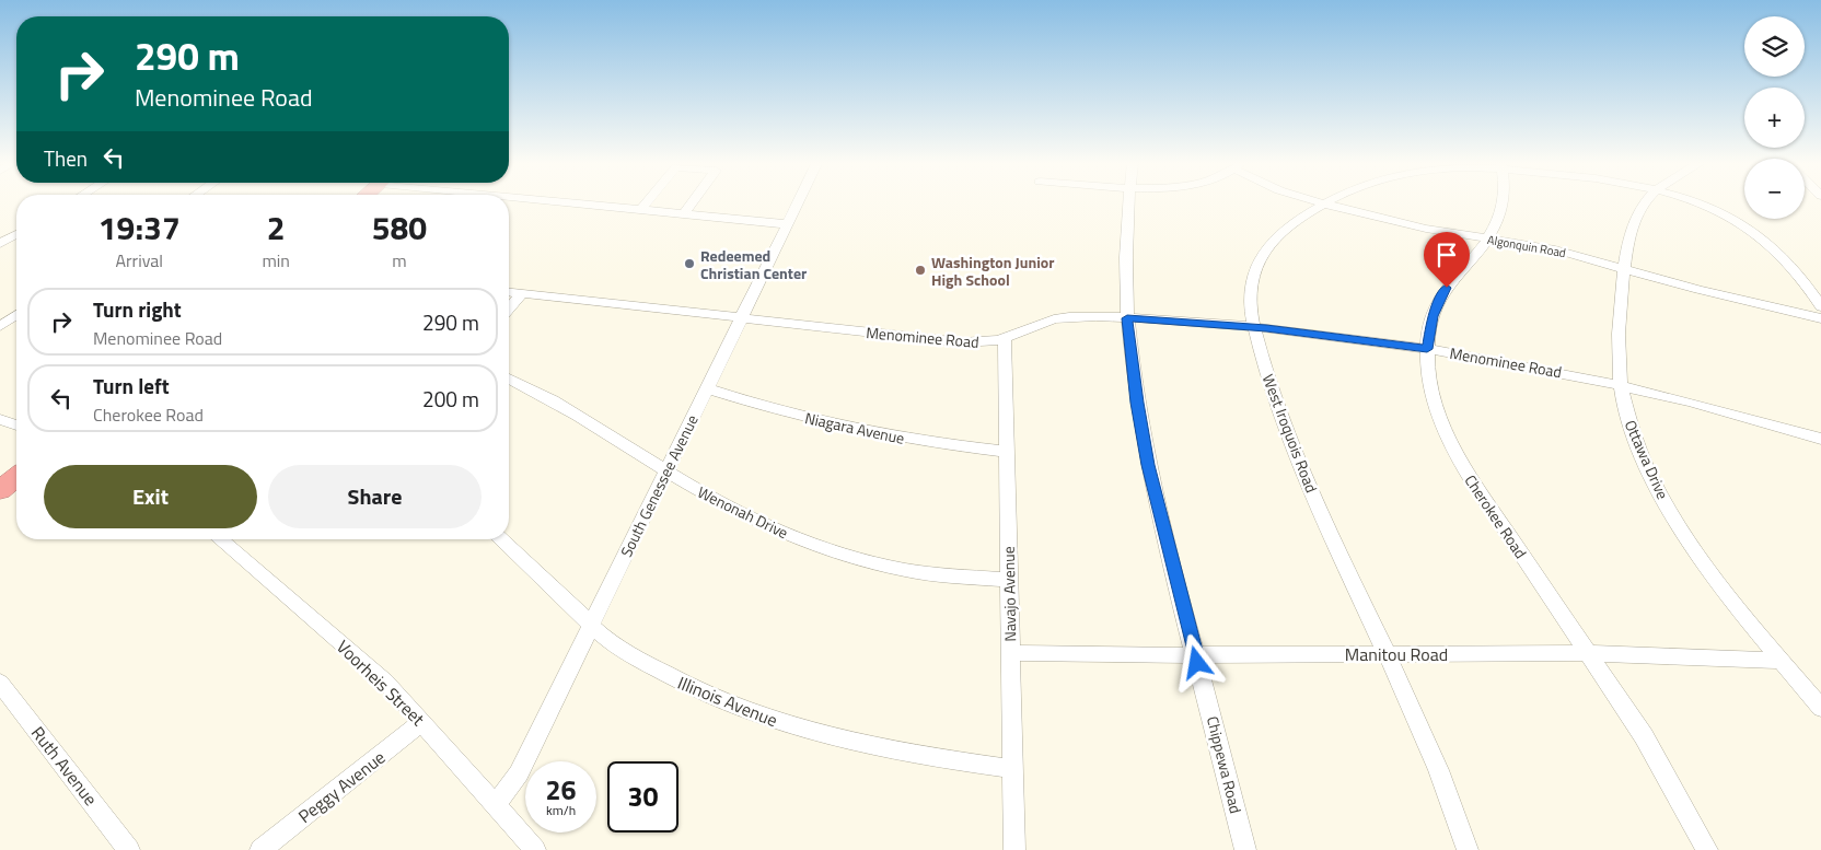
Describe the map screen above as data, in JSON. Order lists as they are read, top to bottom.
{
  "streets": {
    "street": [
      "Algonquin Road",
      "Menominee Road",
      "Niagara Avenue",
      "West Iroquois Road",
      "Ottawa Drive",
      "South Genessee Avenue",
      "Wenonah Drive",
      "Cherokee Road",
      "Navajo Avenue",
      "Manitou Road",
      "Voorheis Street",
      "Illinois Avenue",
      "Chippewa Road",
      "Ruth Avenue",
      "Peggy Avenue"
    ]
  },
  "crossings": [
    ["Algonquin Road", "West Iroquois Road"],
    ["Algonquin Road", "Ottawa Drive"],
    ["Algonquin Road", "Cherokee Road"],
    ["Menominee Road", "West Iroquois Road"],
    ["Menominee Road", "Ottawa Drive"],
    ["Menominee Road", "South Genessee Avenue"],
    ["Menominee Road", "Cherokee Road"],
    ["Menominee Road", "Navajo Avenue"],
    ["Menominee Road", "Chippewa Road"],
    ["Niagara Avenue", "South Genessee Avenue"],
    ["Niagara Avenue", "Navajo Avenue"],
    ["West Iroquois Road", "Manitou Road"],
    ["Ottawa Drive", "Manitou Road"],
    ["South Genessee Avenue", "Wenonah Drive"],
    ["South Genessee Avenue", "Voorheis Street"],
    ["South Genessee Avenue", "Illinois Avenue"],
    ["Wenonah Drive", "Navajo Avenue"],
    ["Cherokee Road", "Manitou Road"],
    ["Navajo Avenue", "Manitou Road"],
    ["Navajo Avenue", "Illinois Avenue"],
    ["Manitou Road", "Chippewa Road"],
    ["Voorheis Street", "Peggy Avenue"]
  ],
  "places": ["Redeemed Christian Center", "Washington Junior High School"],
  "page": {
    "map_buttons": ["+", "−"],
    "turn": ["290 m", "Menominee Road"],
    "then": "Then",
    "eta": [
      "19:37",
      "Arrival",
      "2",
      "min",
      "580",
      "m"
    ],
    "list": [
      {
        "name": "Turn right",
        "note": "Menominee Road",
        "value": "290 m"
      },
      {
        "name": "Turn left",
        "note": "Cherokee Road",
        "value": "200 m"
      }
    ],
    "buttons": ["Exit", "Share"],
    "speed": "26 km/h",
    "limit": "30"
  }
}
